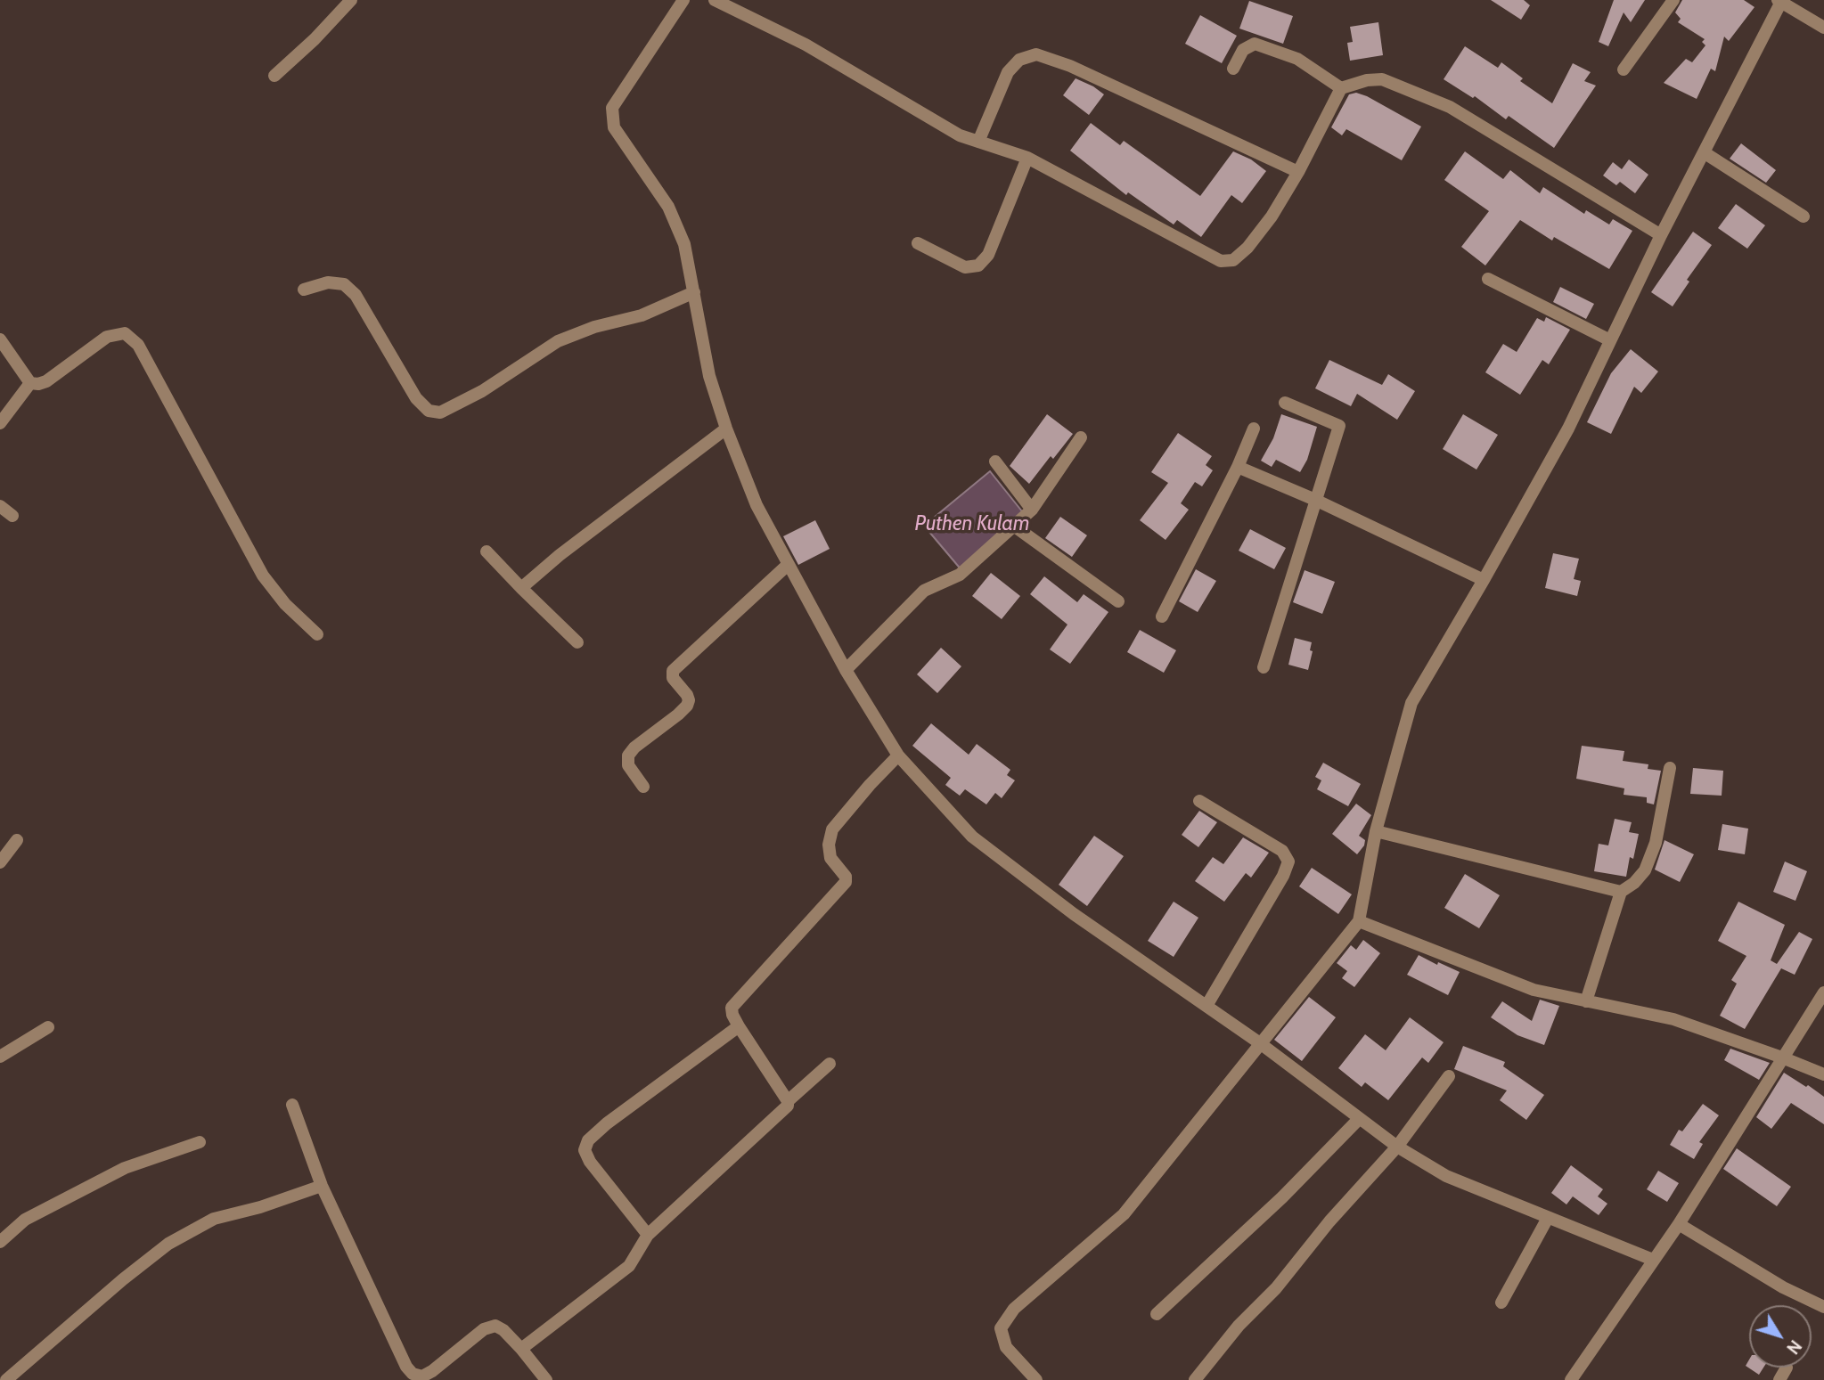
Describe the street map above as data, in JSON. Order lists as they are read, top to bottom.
{
  "water": ["Puthen Kulam"],
  "north": "bottom right"
}
